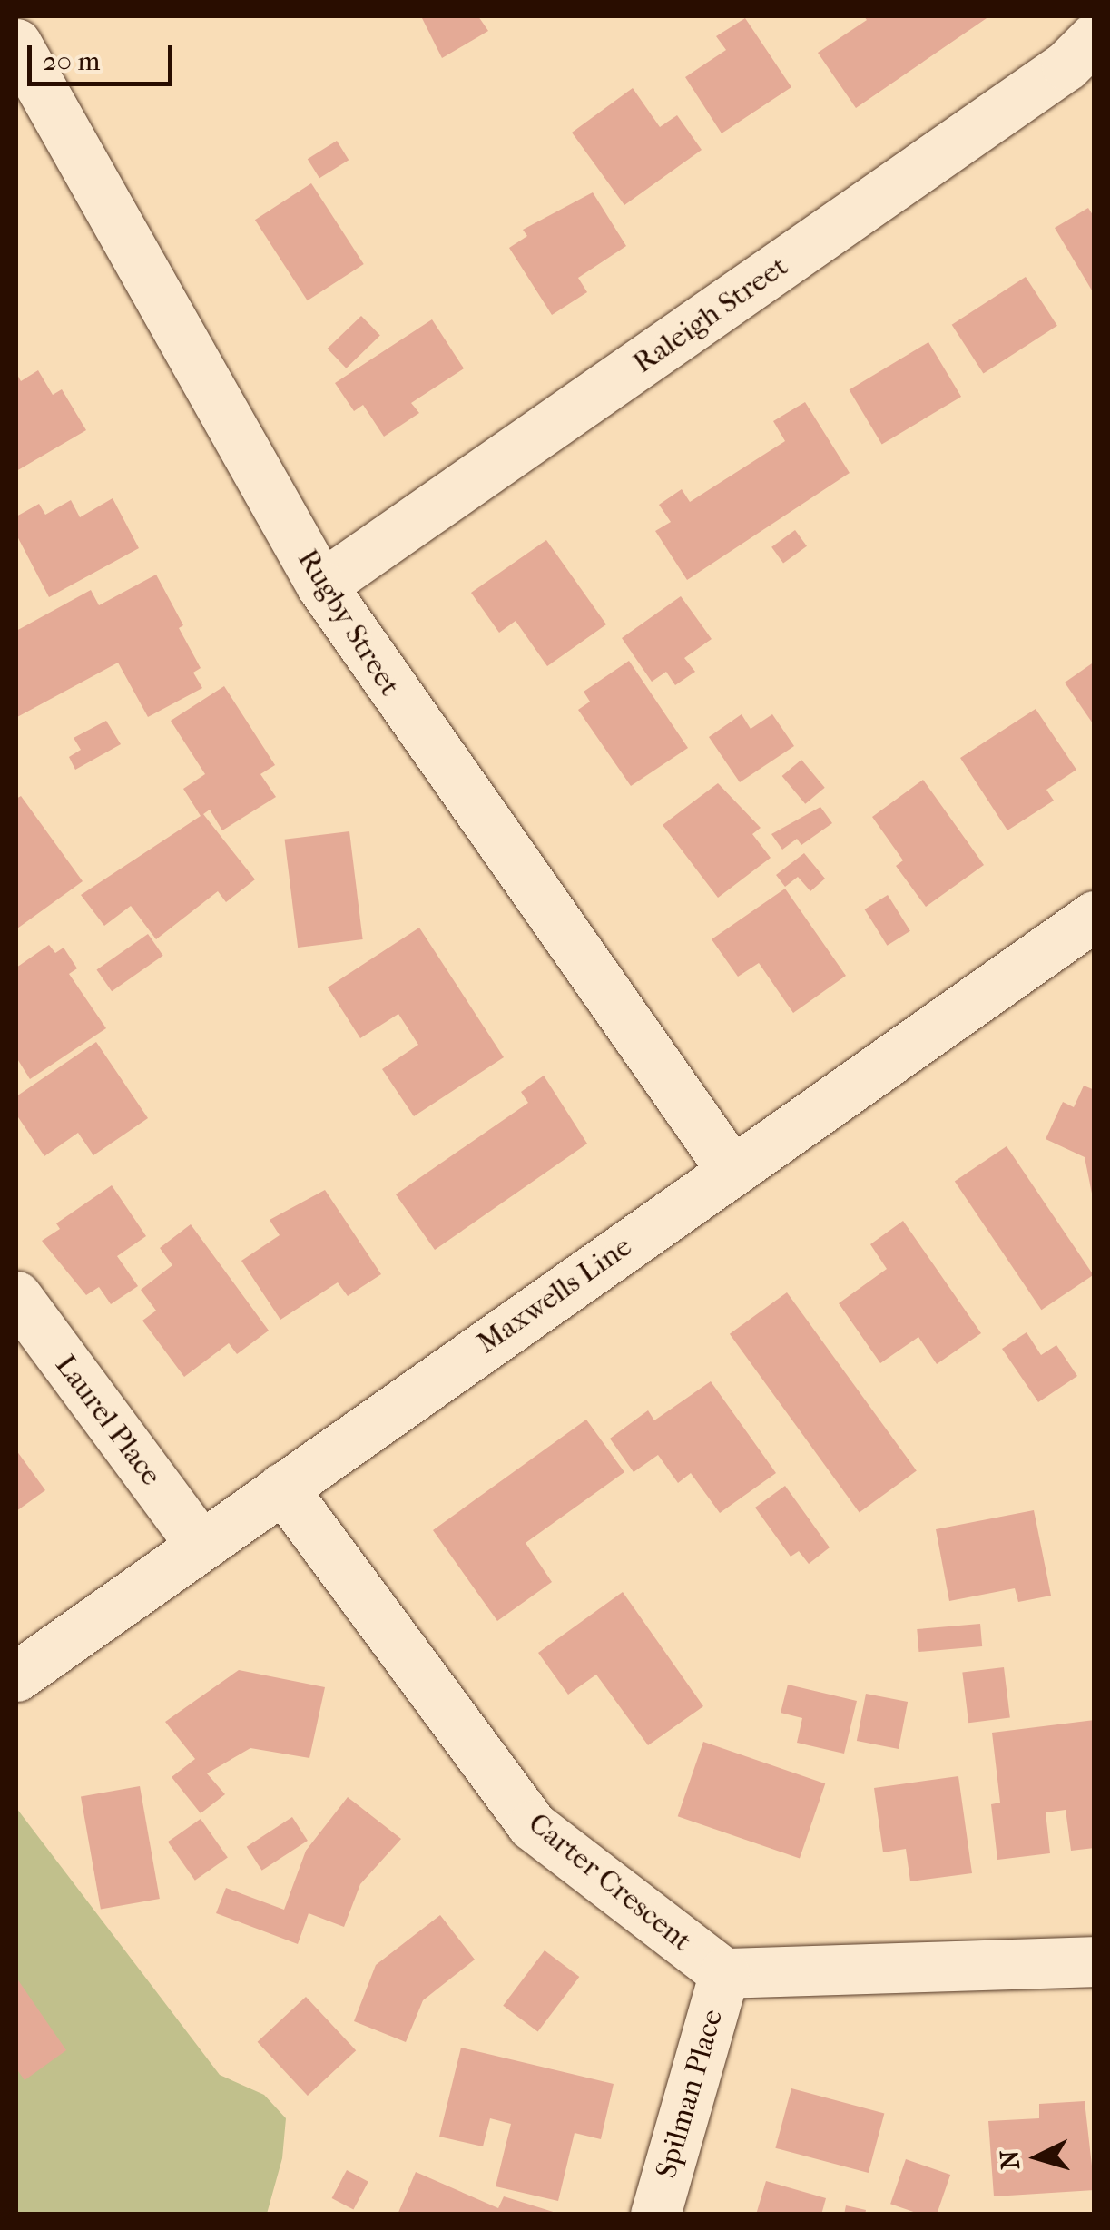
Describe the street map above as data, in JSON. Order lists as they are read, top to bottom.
{
  "streets": {
    "street": [
      "Raleigh Street",
      "Rugby Street",
      "Maxwells Line",
      "Laurel Place",
      "Carter Crescent",
      "Spilman Place"
    ]
  },
  "crossings": [
    ["Raleigh Street", "Rugby Street"],
    ["Rugby Street", "Maxwells Line"],
    ["Maxwells Line", "Laurel Place"],
    ["Maxwells Line", "Carter Crescent"],
    ["Carter Crescent", "Spilman Place"]
  ],
  "scale_bar": "20 m",
  "north": "left"
}
